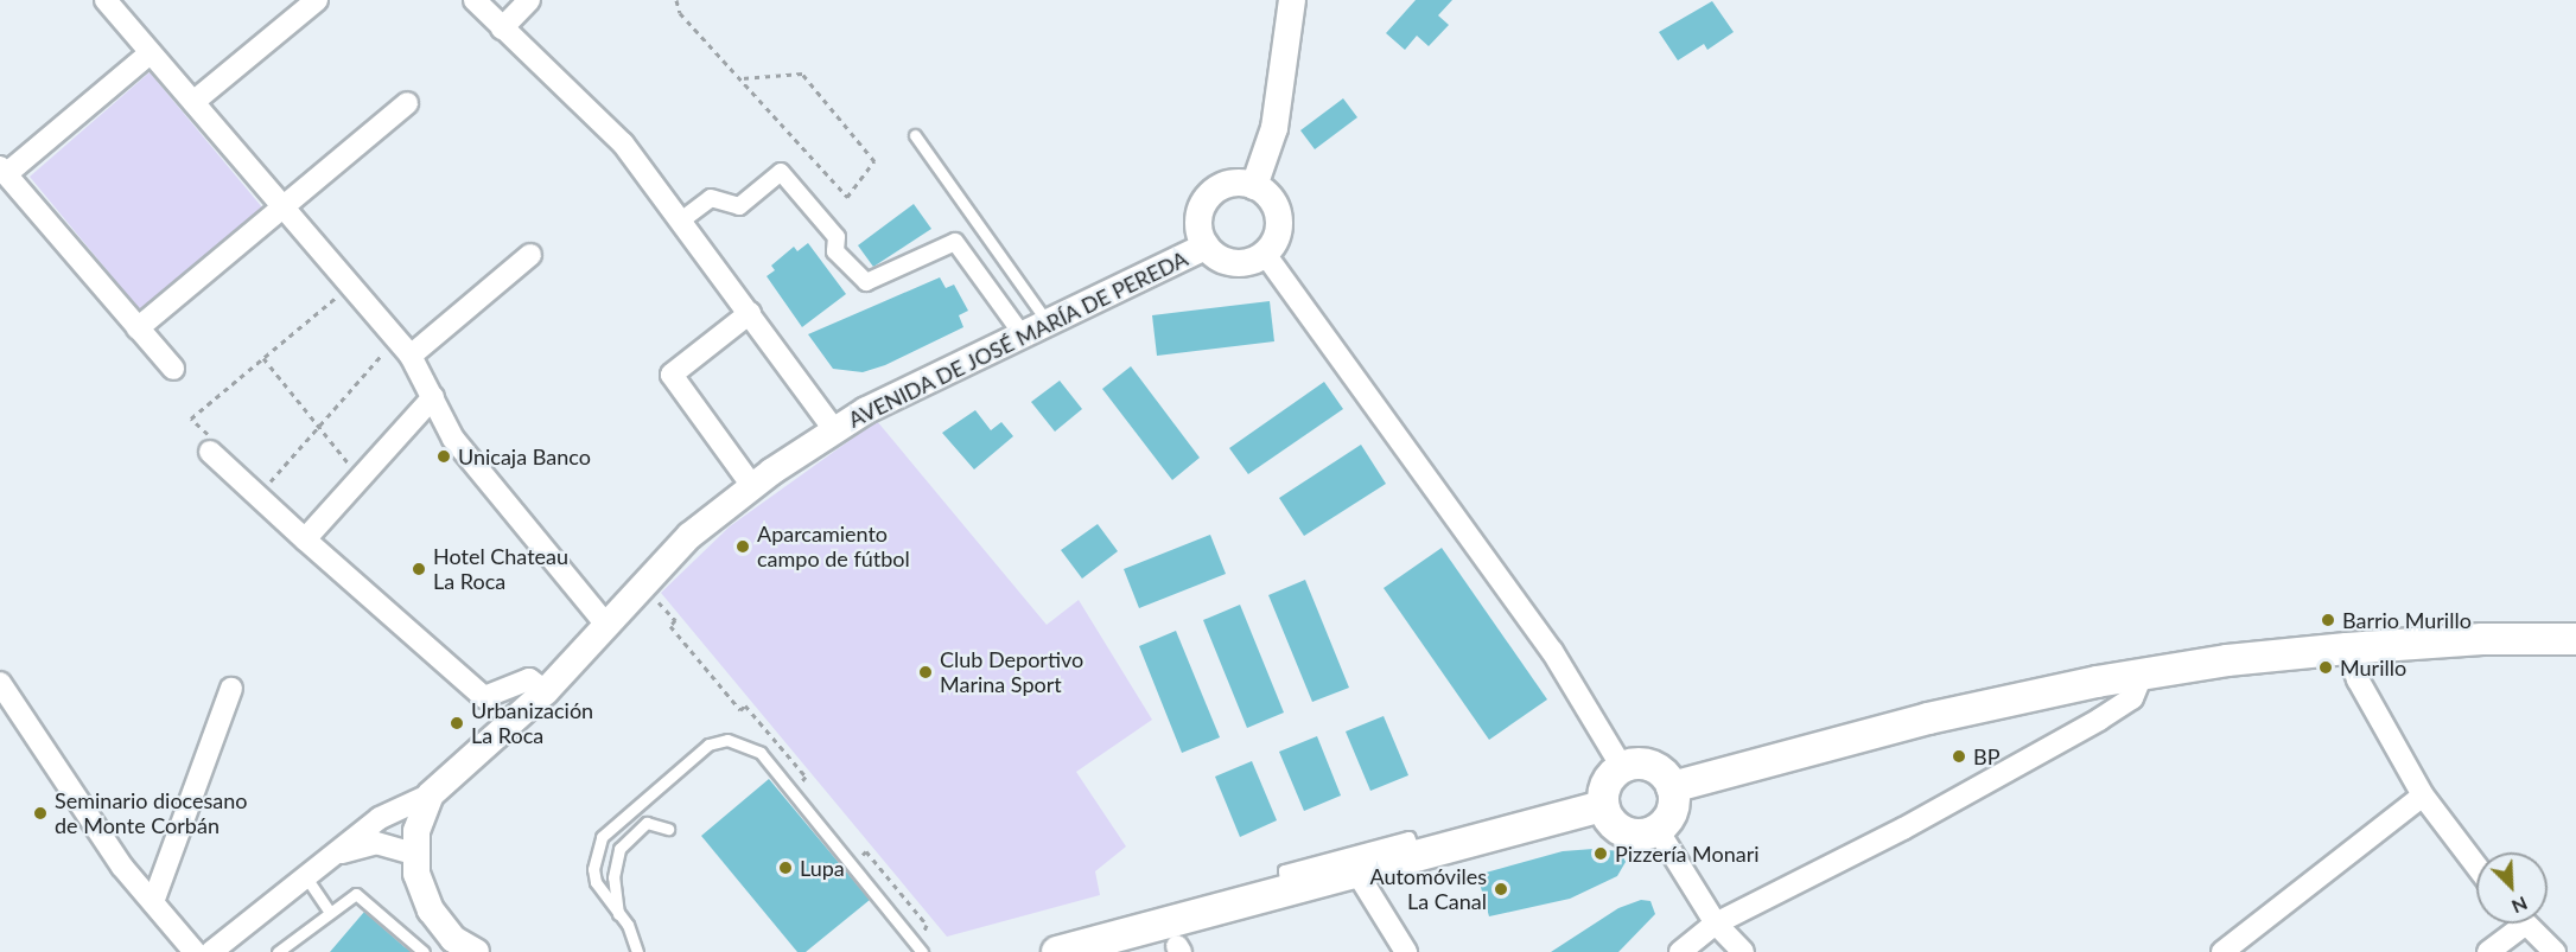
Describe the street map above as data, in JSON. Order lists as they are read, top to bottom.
{
  "streets": {
    "street": ["AVENIDA DE JOSÉ MARÍA DE PEREDA"]
  },
  "places": [
    "Unicaja Banco",
    "Aparcamiento campo de fútbol",
    "Hotel Chateau La Roca",
    "Barrio Murillo",
    "Murillo",
    "Club Deportivo Marina Sport",
    "Urbanización La Roca",
    "BP",
    "Seminario diocesano de Monte Corbán",
    "Pizzería Monari",
    "Lupa",
    "Automóviles La Canal"
  ],
  "north": "bottom right"
}
